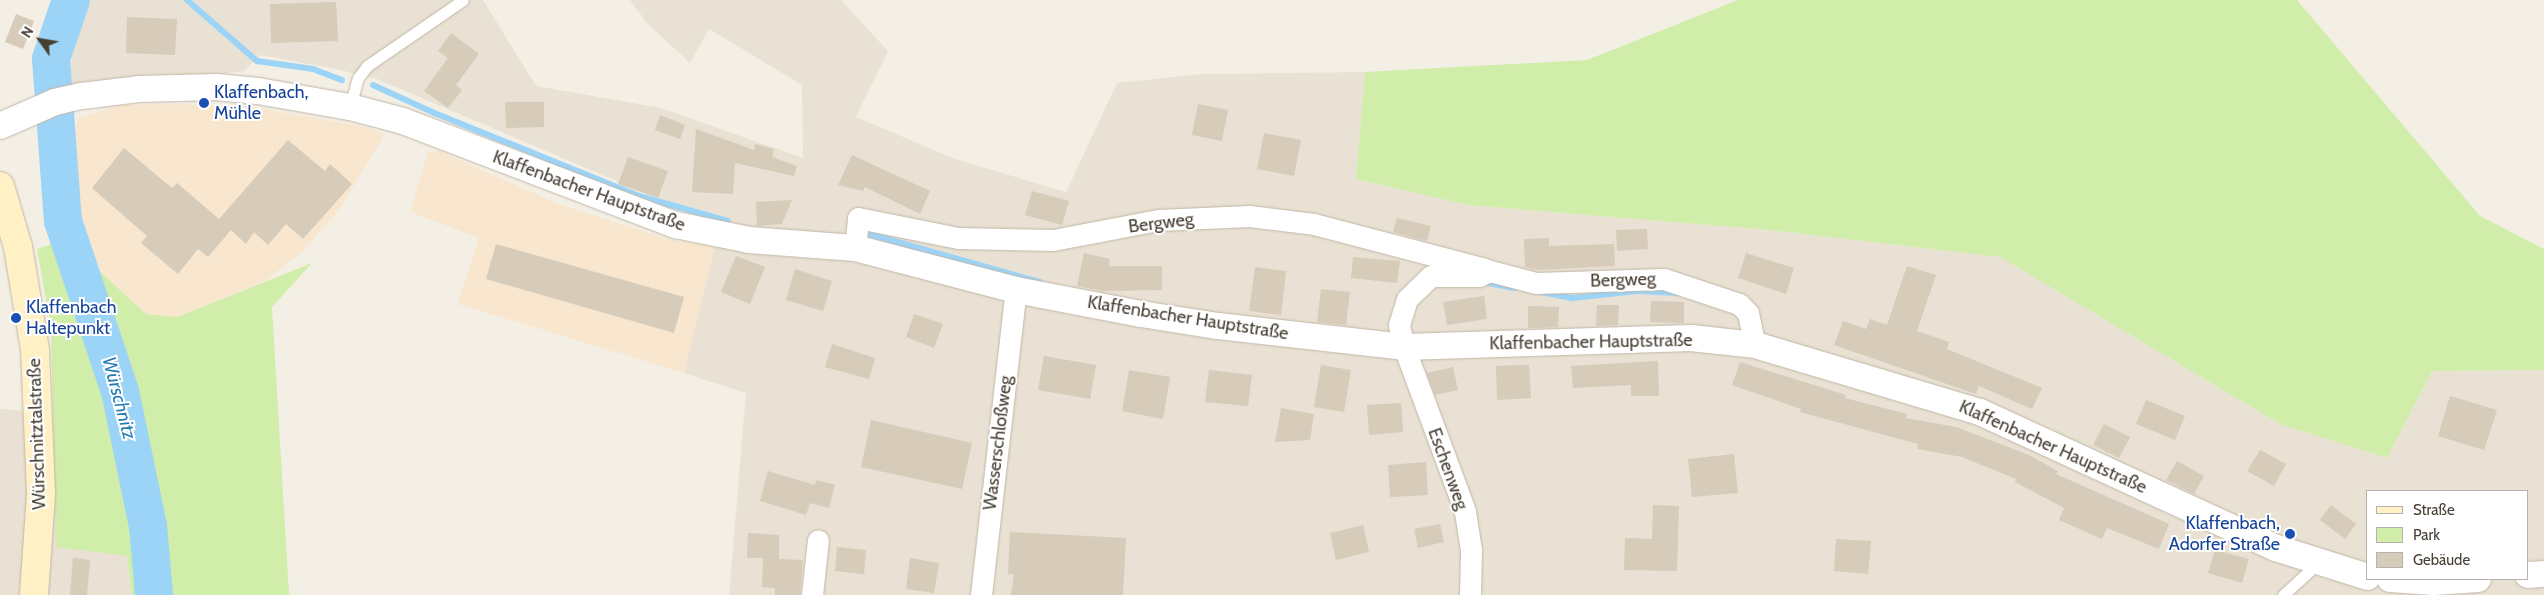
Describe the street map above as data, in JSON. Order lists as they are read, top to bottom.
{
  "streets": {
    "main road": ["Würschnitztalstraße"],
    "street": [
      "Klaffenbacher Hauptstraße",
      "Bergweg",
      "Wasserschloßweg",
      "Eschenweg"
    ]
  },
  "crossings": [
    ["Klaffenbacher Hauptstraße", "Bergweg"],
    ["Klaffenbacher Hauptstraße", "Wasserschloßweg"],
    ["Klaffenbacher Hauptstraße", "Eschenweg"],
    ["Bergweg", "Eschenweg"]
  ],
  "water": ["Würschnitz"],
  "places": ["Klaffenbach, Mühle", "Klaffenbach Haltepunkt", "Klaffenbach, Adorfer Straße"],
  "legend": ["Straße", "Park", "Gebäude"],
  "north": "top left"
}
